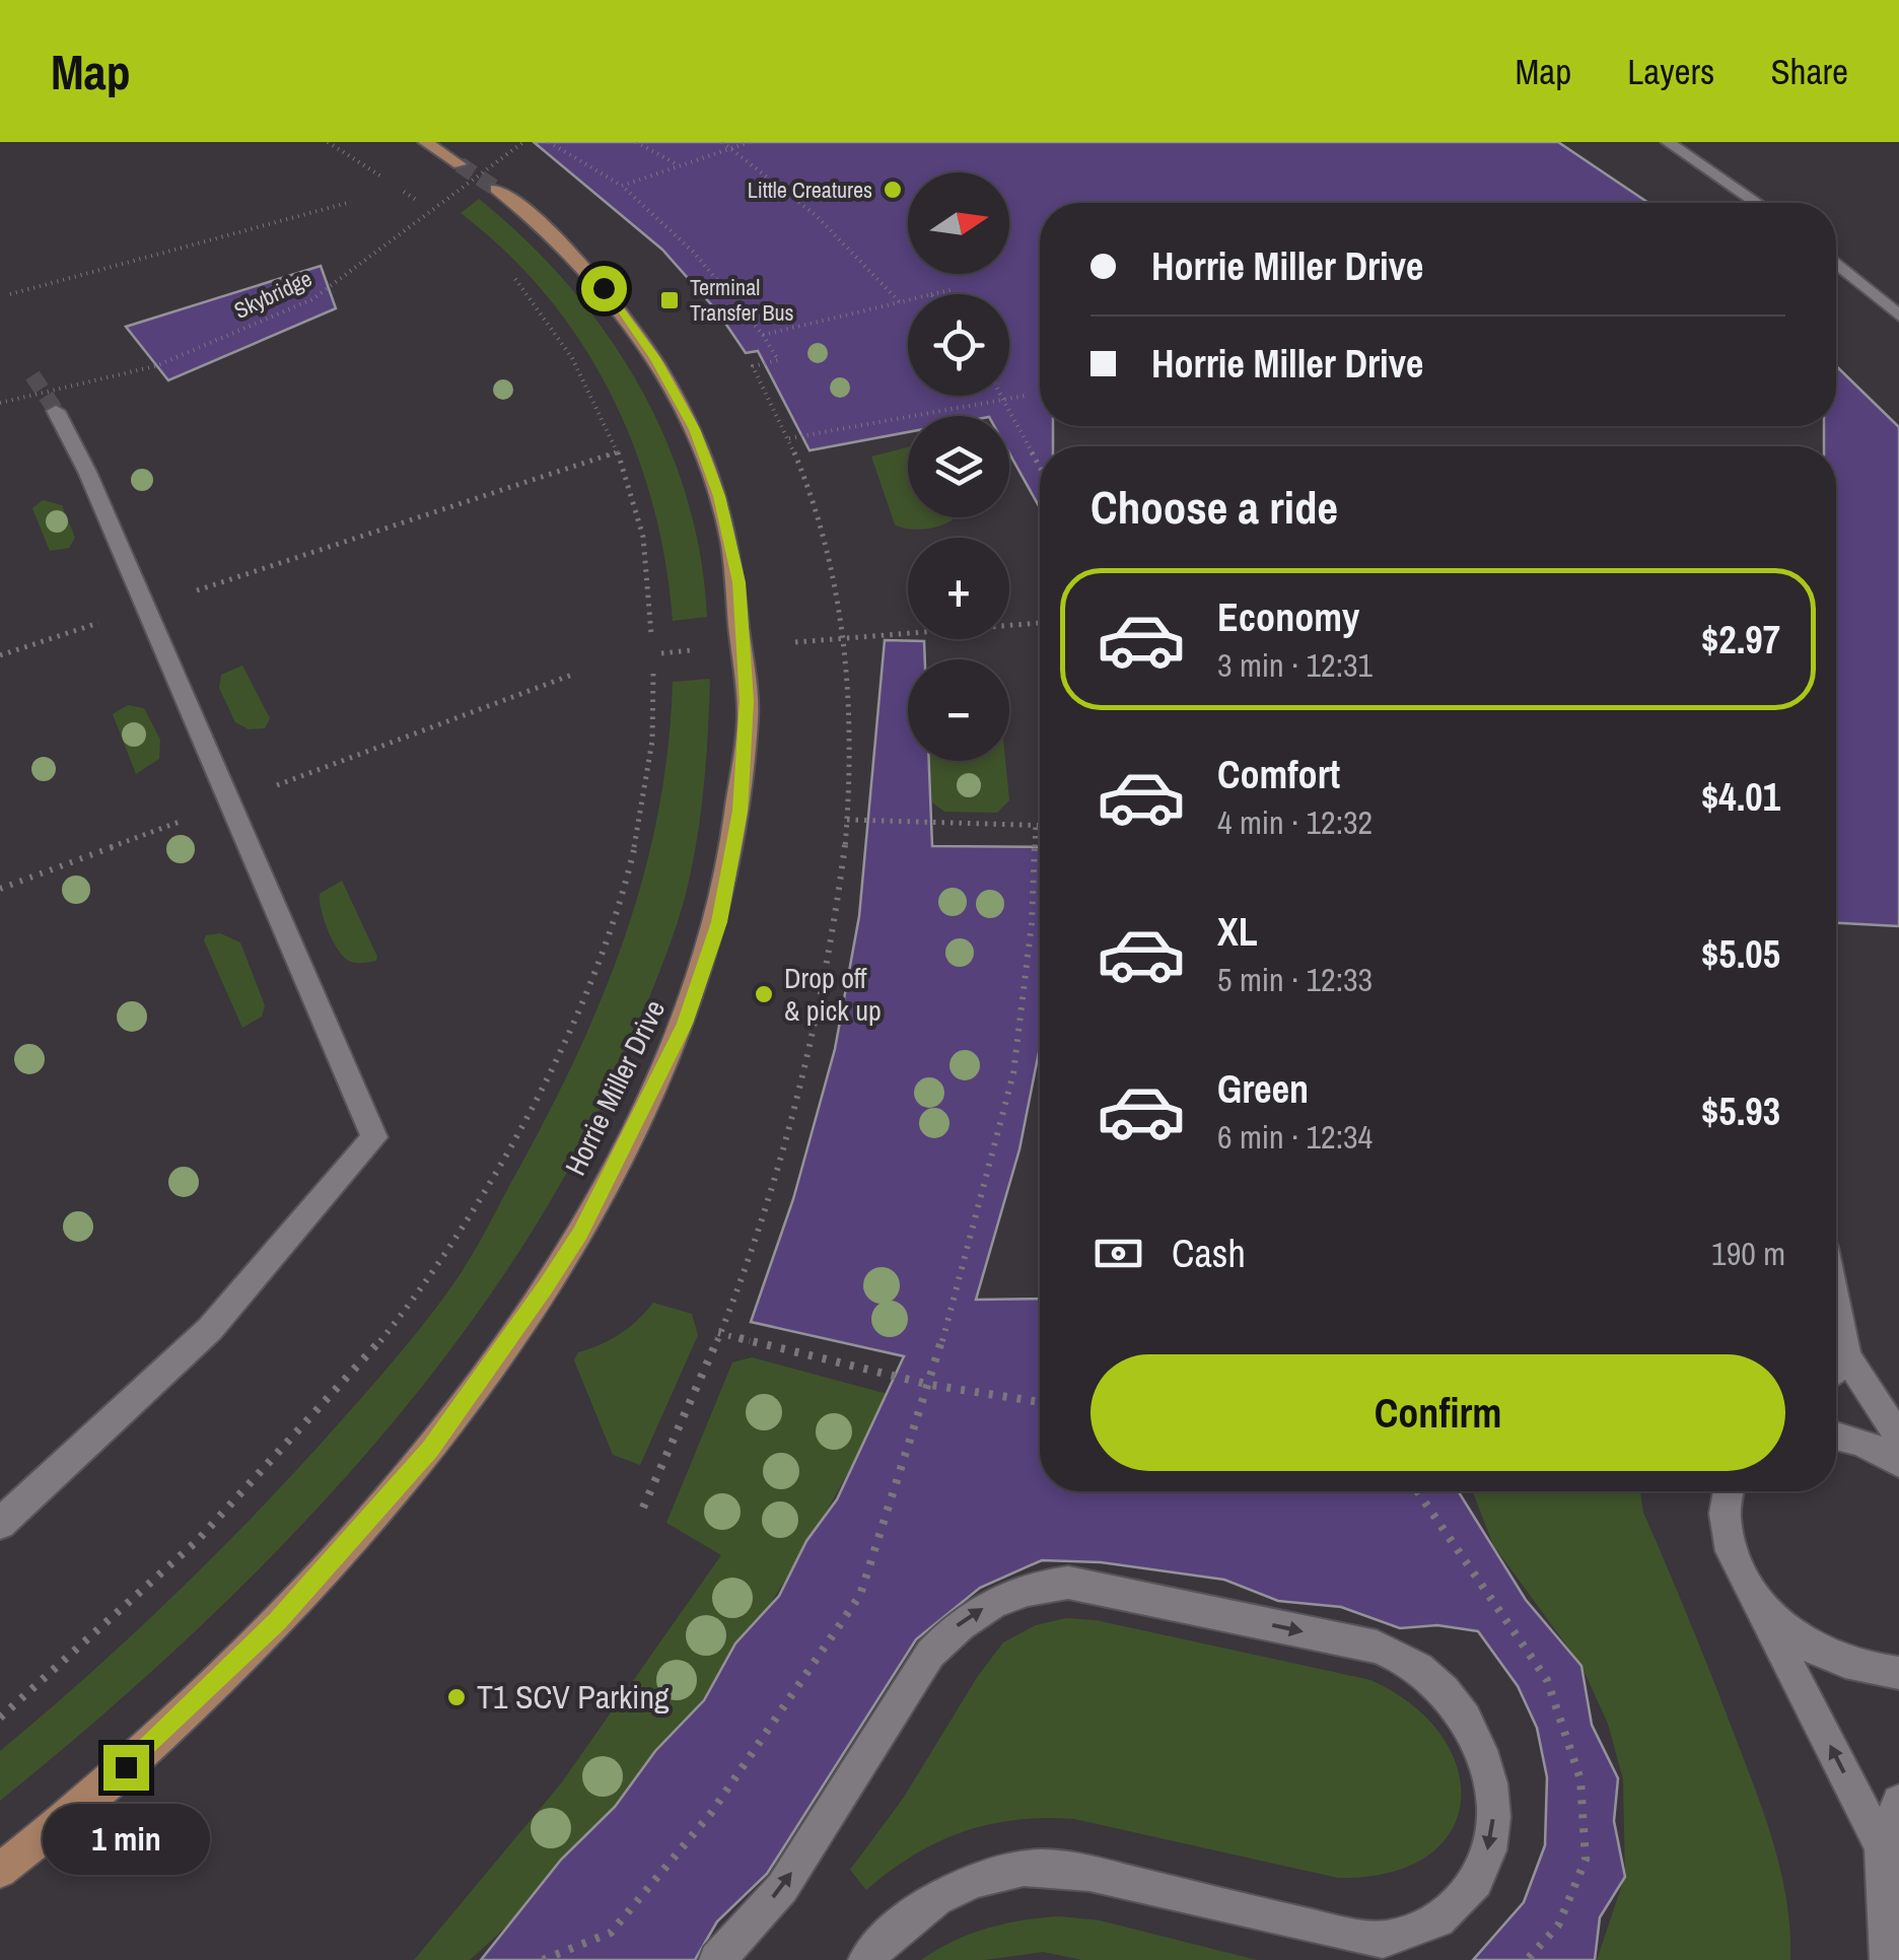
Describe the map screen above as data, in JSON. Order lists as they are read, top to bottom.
{
  "streets": {
    "main road": ["Horrie Miller Drive"],
    "path": ["Skybridge"]
  },
  "places": {
    "other": ["Little Creatures", "Drop off & pick up", "T1 SCV Parking"],
    "transit": ["Terminal Transfer Bus"]
  },
  "north": "right",
  "page": {
    "header": "Map",
    "nav": ["Map", "Layers", "Share"],
    "map_buttons": ["+", "−"],
    "banner": ["Horrie Miller Drive", "Horrie Miller Drive"],
    "heading": "Choose a ride",
    "list": [
      {
        "name": "Economy",
        "note": "3 min · 12:31",
        "value": "$2.97"
      },
      {
        "name": "Comfort",
        "note": "4 min · 12:32",
        "value": "$4.01"
      },
      {
        "name": "XL",
        "note": "5 min · 12:33",
        "value": "$5.05"
      },
      {
        "name": "Green",
        "note": "6 min · 12:34",
        "value": "$5.93"
      }
    ],
    "pay": ["Cash", "190 m"],
    "buttons": "Confirm",
    "bubble": "1 min"
  }
}
